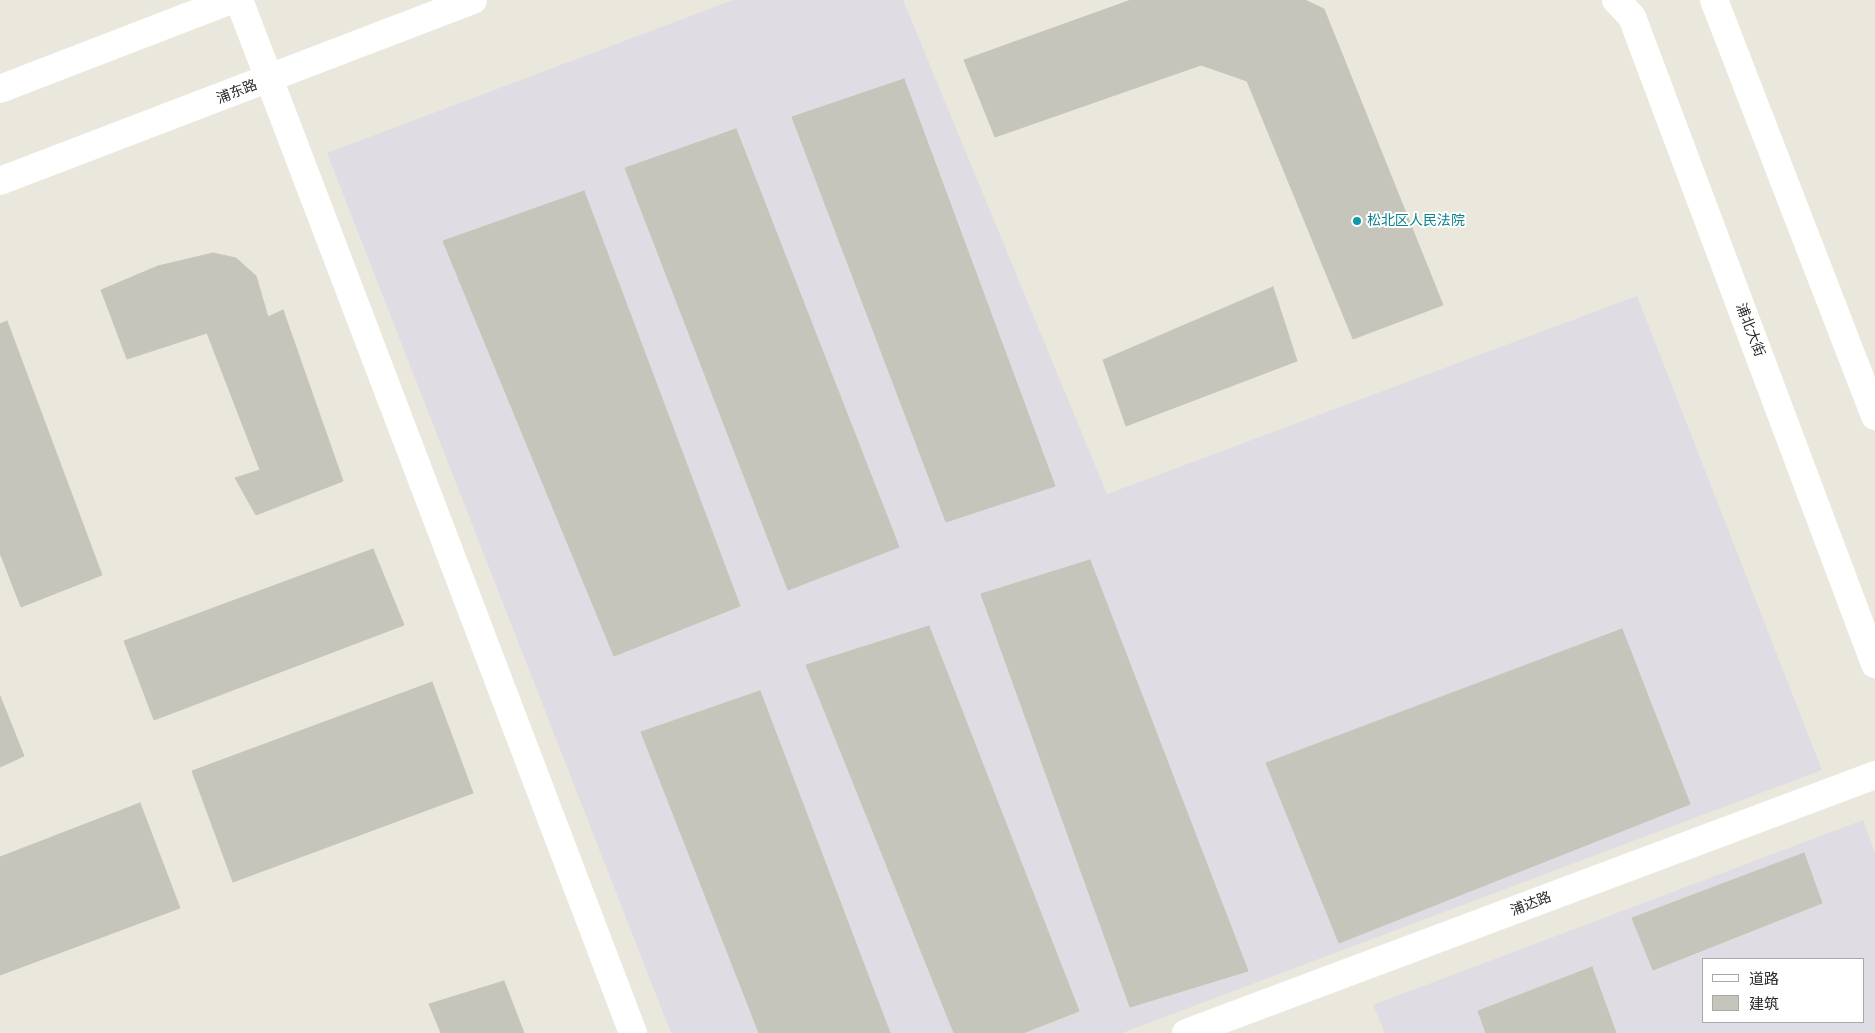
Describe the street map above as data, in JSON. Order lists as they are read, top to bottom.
{
  "streets": {
    "main road": ["浦东路", "浦北大街", "浦达路"]
  },
  "places": ["松北区人民法院"],
  "legend": ["道路", "建筑"]
}
